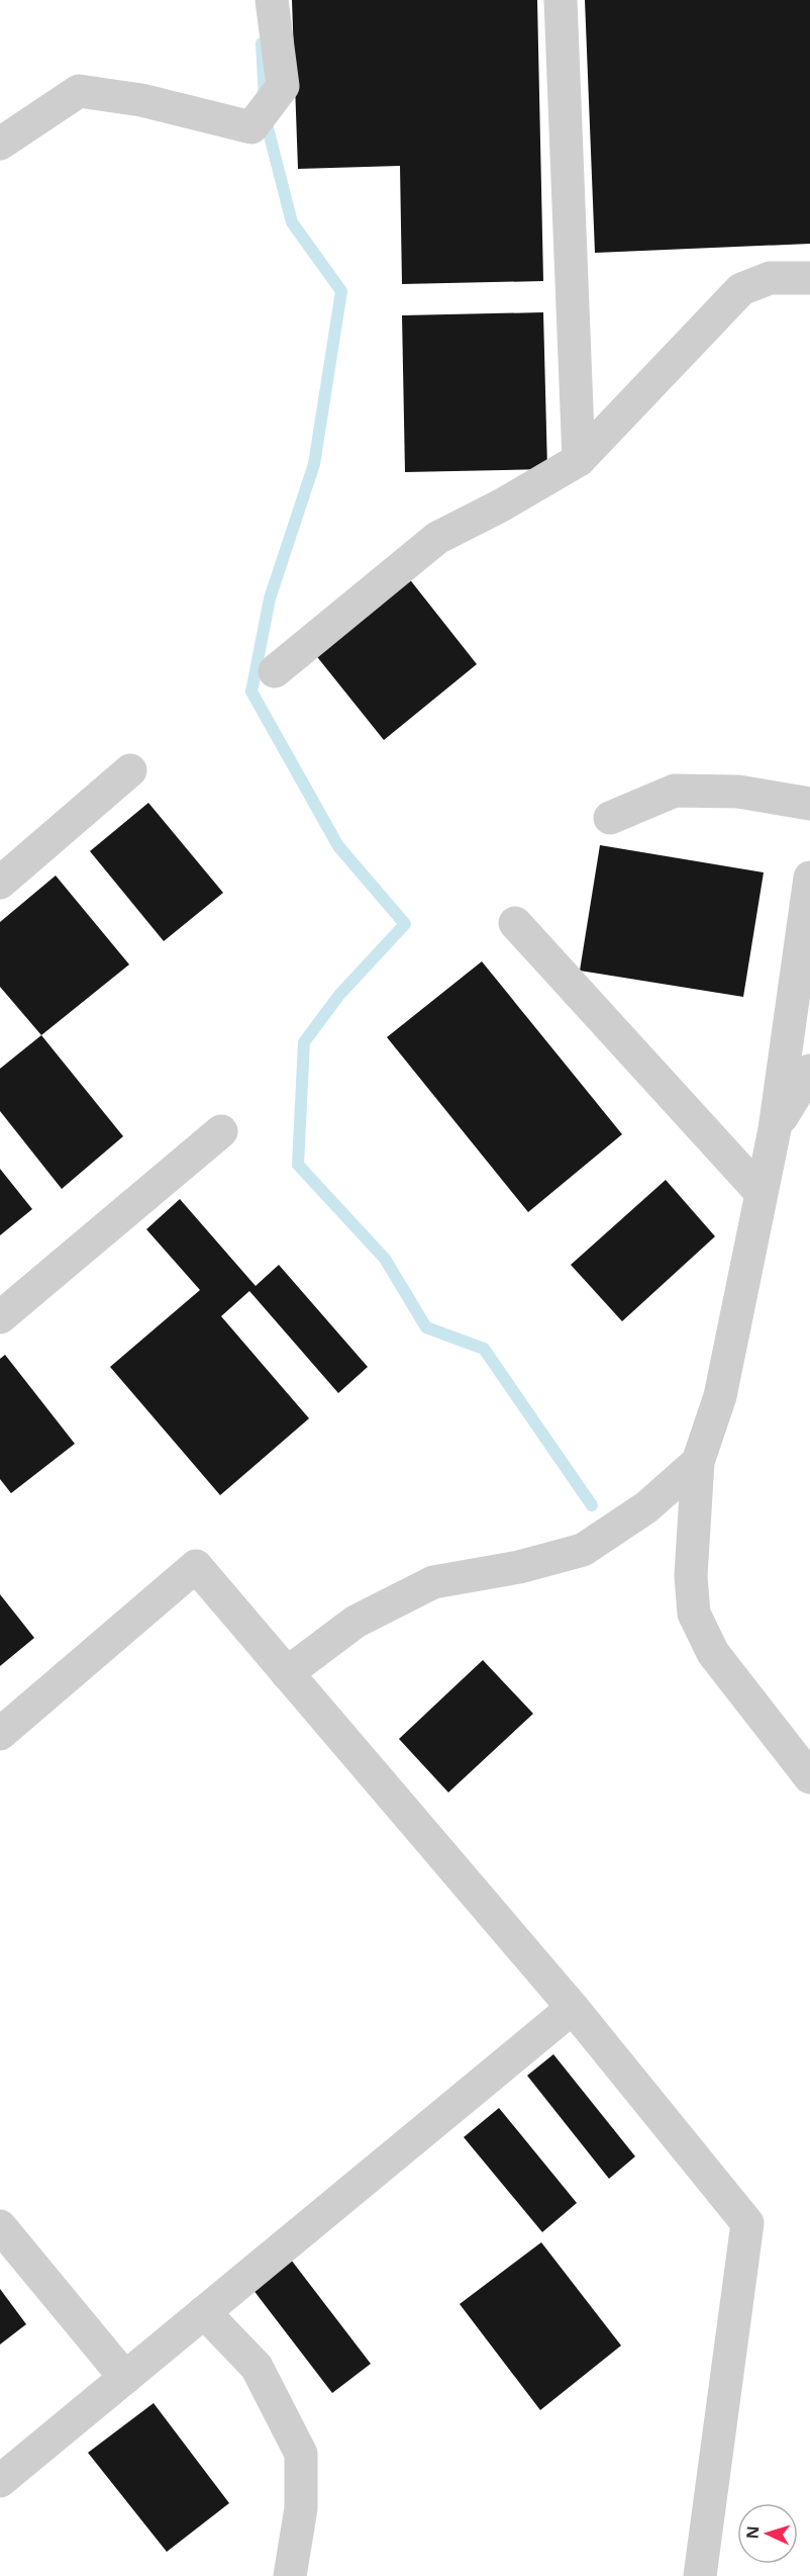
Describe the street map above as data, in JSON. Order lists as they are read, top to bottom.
{
  "north": "left"
}
